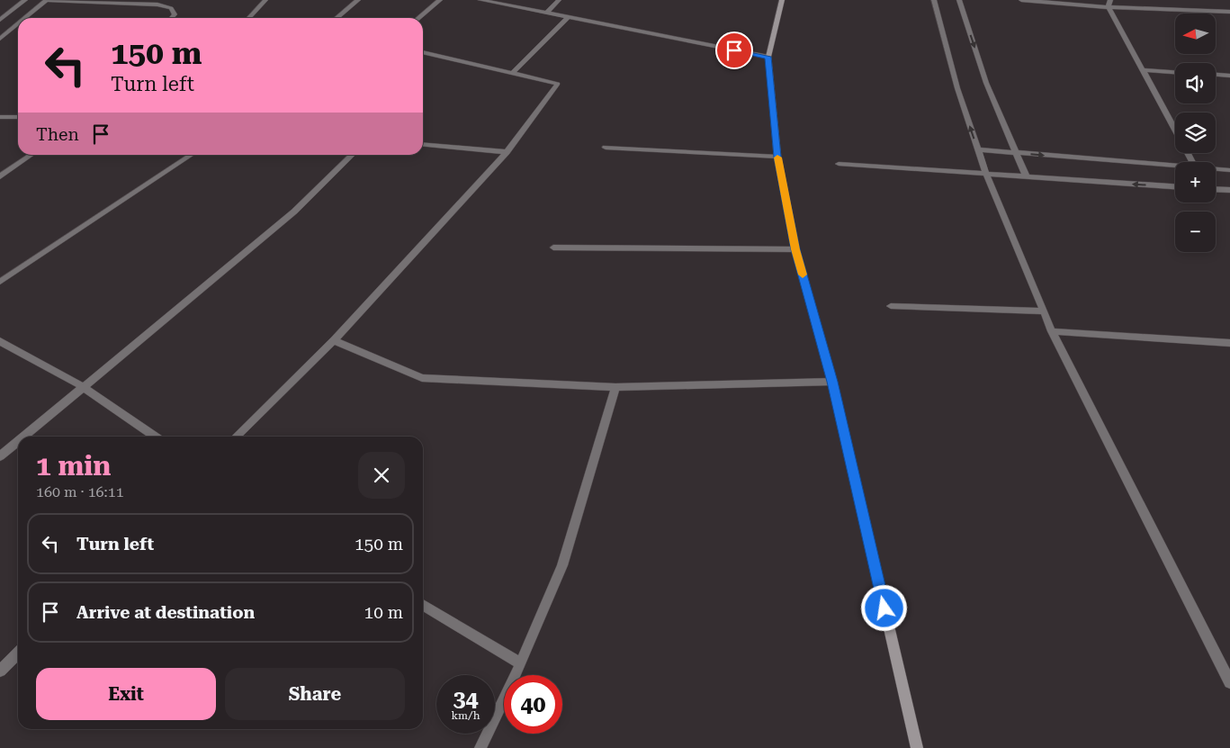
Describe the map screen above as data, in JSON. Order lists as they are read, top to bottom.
{
  "north": "left",
  "page": {
    "map_buttons": ["+", "−"],
    "turn": ["150 m", "Turn left"],
    "then": "Then",
    "heading": ["1 min", "160 m · 16:11"],
    "list": [
      {
        "name": "Turn left",
        "value": "150 m"
      },
      {
        "name": "Arrive at destination",
        "value": "10 m"
      }
    ],
    "buttons": ["Exit", "Share"],
    "speed": "34 km/h",
    "limit": "40"
  }
}
